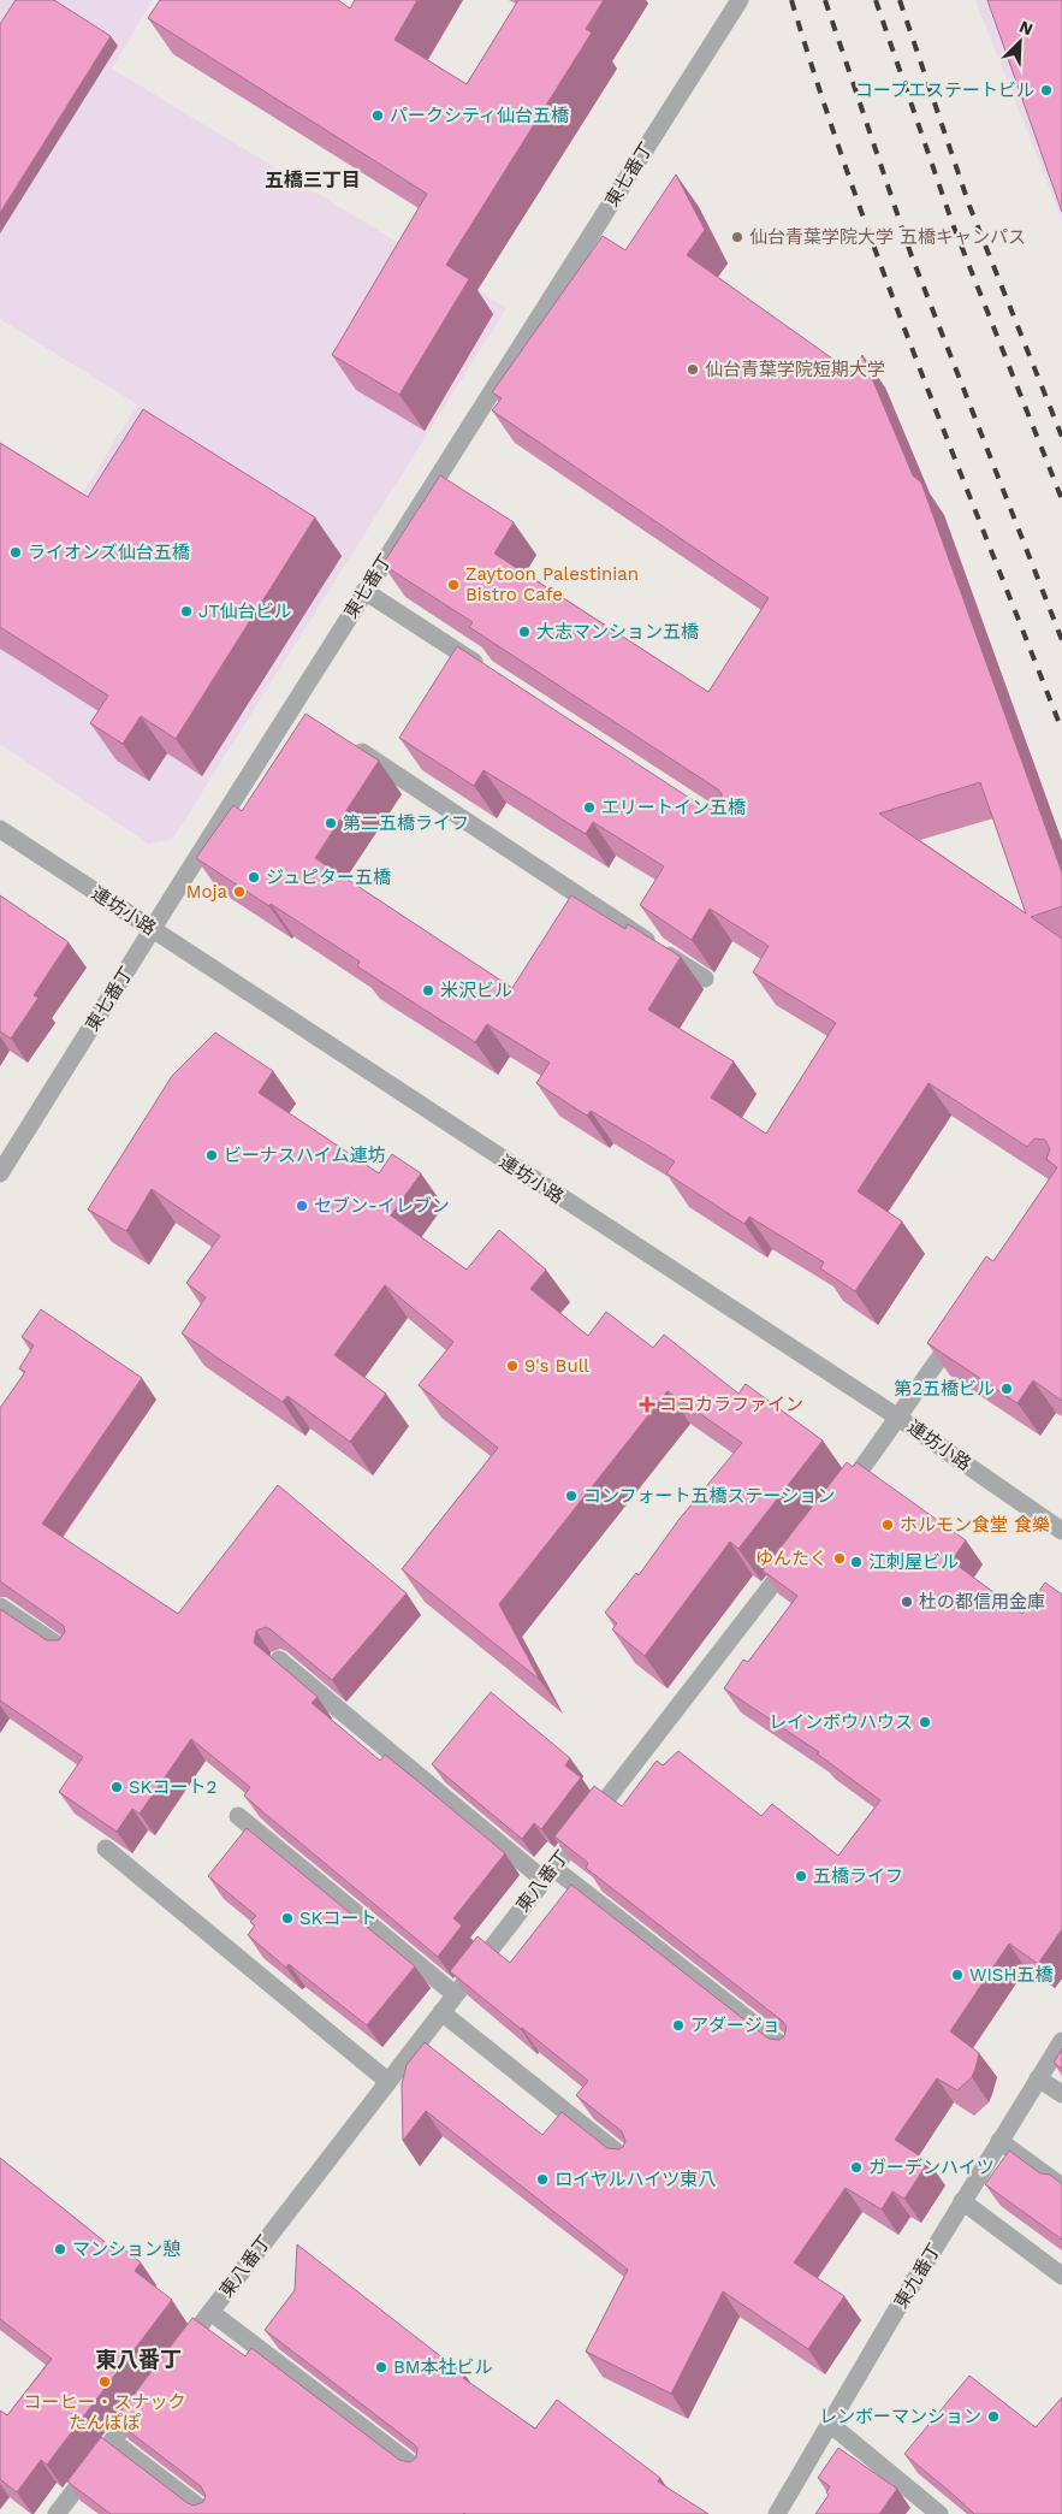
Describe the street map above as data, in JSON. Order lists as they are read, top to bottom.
{
  "streets": {
    "street": [
      "東七番丁",
      "連坊小路",
      "東八番丁",
      "東九番丁"
    ]
  },
  "crossings": [
    ["東七番丁", "連坊小路"]
  ],
  "districts": ["五橋三丁目", "東八番丁"],
  "places": {
    "other": [
      "コープエステートビル",
      "パークシティ仙台五橋",
      "仙台青葉学院大学 五橋キャンパス",
      "仙台青葉学院短期大学",
      "ライオンズ仙台五橋",
      "Zaytoon Palestinian Bistro Cafe",
      "JT仙台ビル",
      "大志マンション五橋",
      "エリートイン五橋",
      "第二五橋ライフ",
      "ジュピター五橋",
      "Moja",
      "米沢ビル",
      "ビーナスハイム連坊",
      "セブン-イレブン",
      "9's Bull",
      "第2五橋ビル",
      "コンフォート五橋ステーション",
      "ホルモン食堂 食樂",
      "ゆんたく",
      "江刺屋ビル",
      "杜の都信用金庫",
      "レインボウハウス",
      "SKコート2",
      "五橋ライフ",
      "SKコート",
      "WISH五橋",
      "アダージョ",
      "ガーデンハイツ",
      "ロイヤルハイツ東八",
      "マンション憩",
      "BM本社ビル",
      "コーヒー・スナック たんぽぽ",
      "レンボーマンション"
    ],
    "health": ["ココカラファイン"]
  },
  "north": "top right"
}
